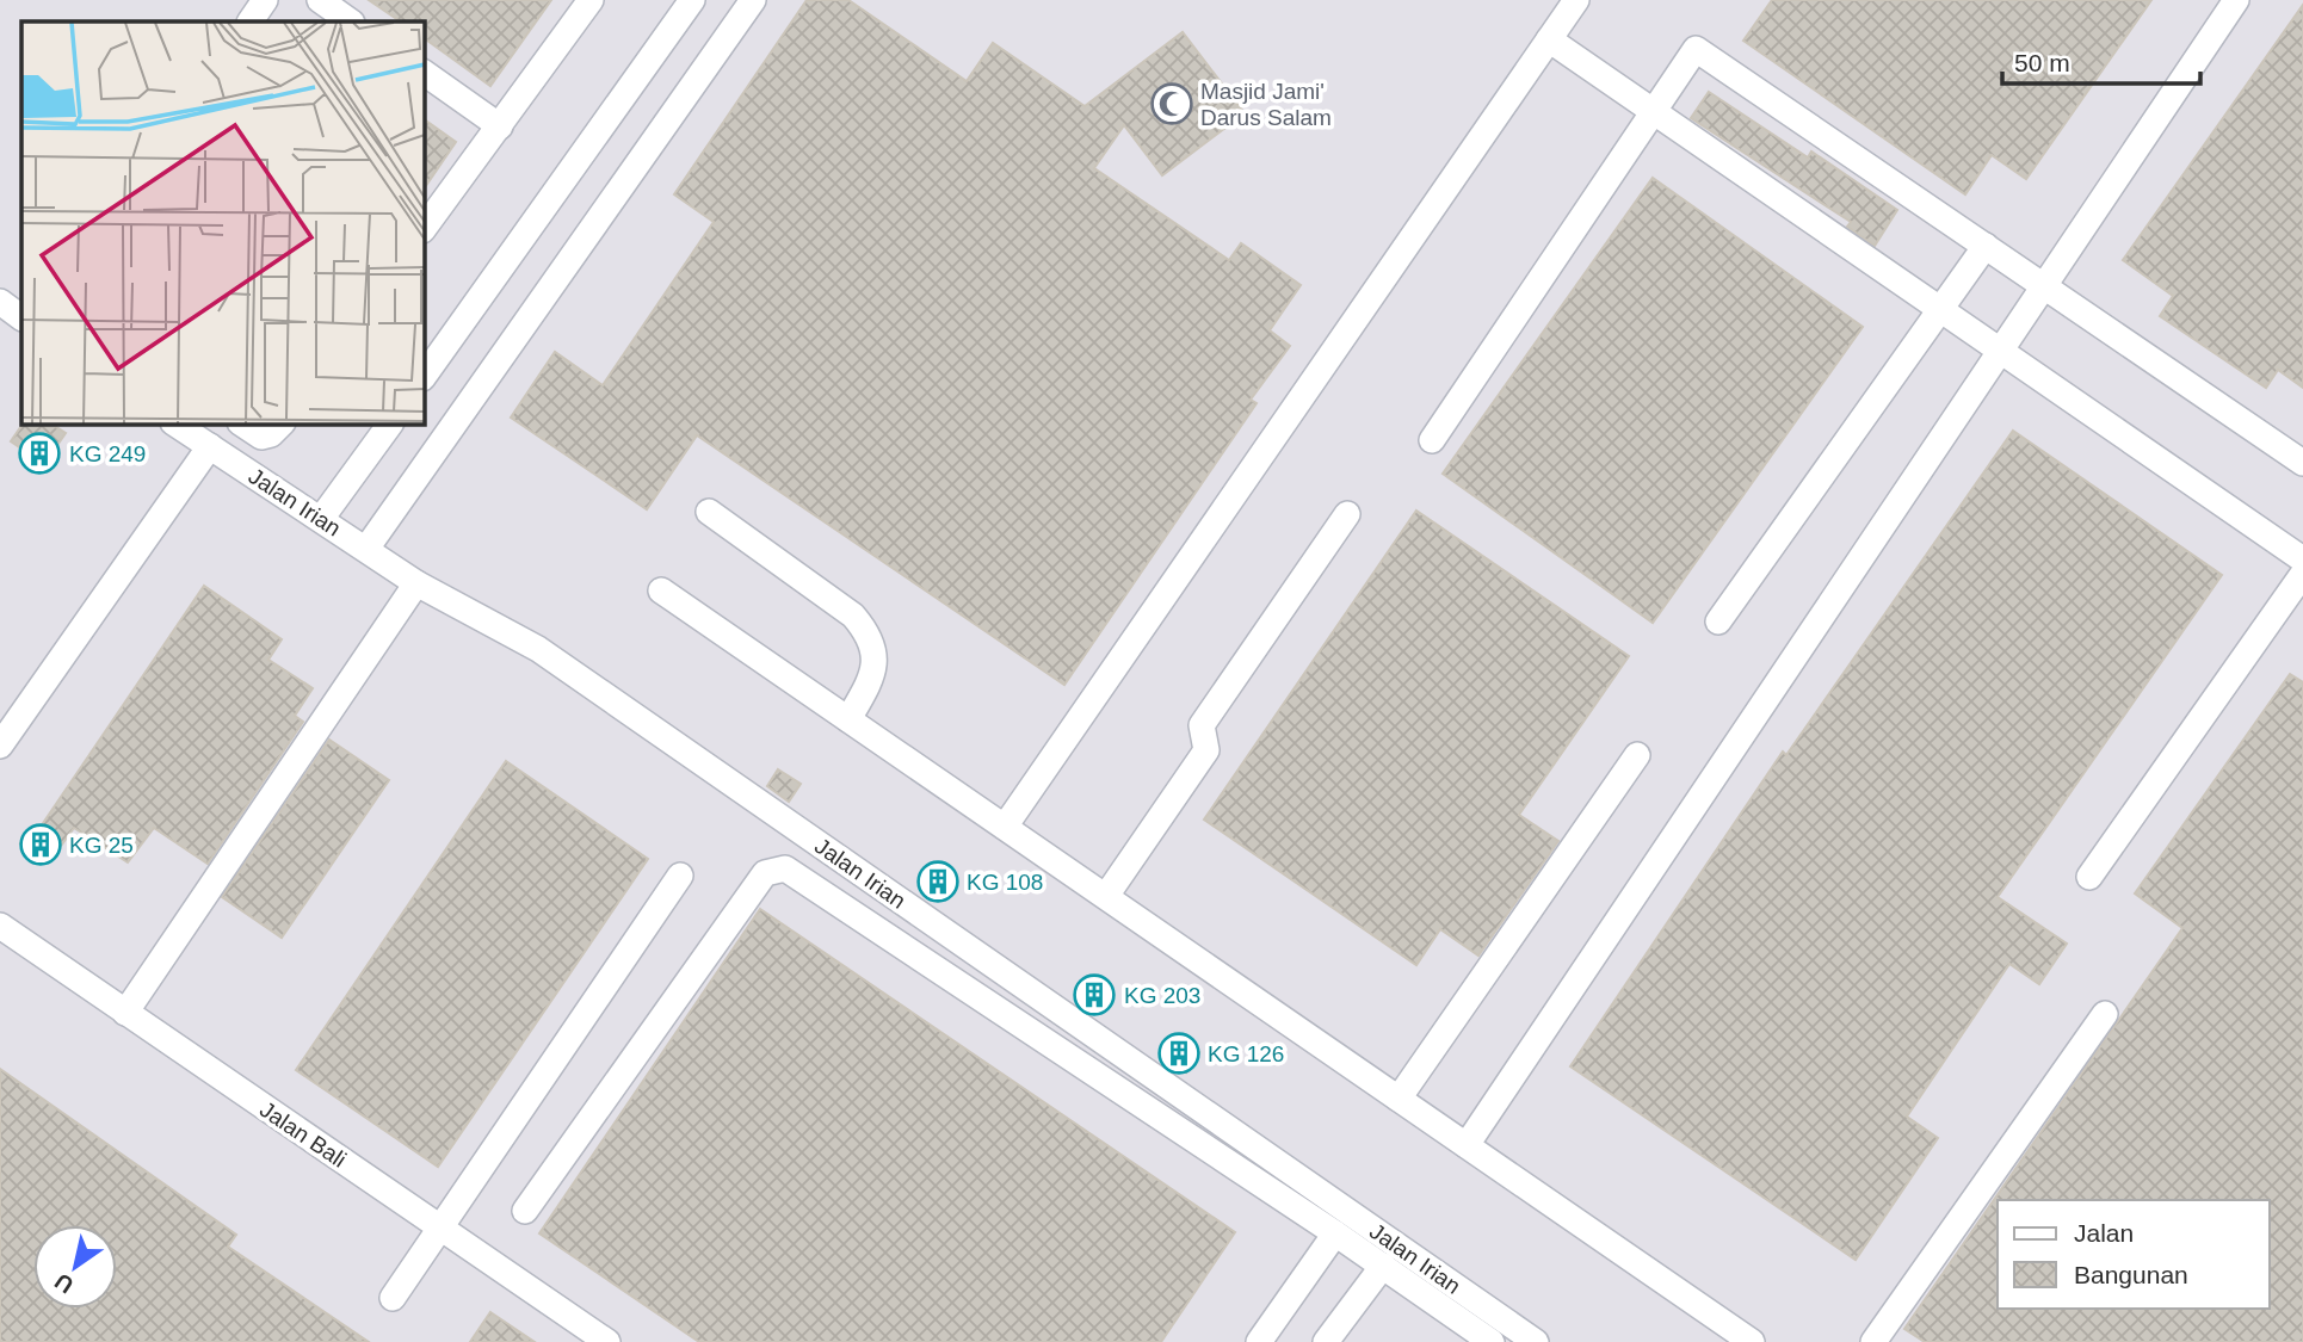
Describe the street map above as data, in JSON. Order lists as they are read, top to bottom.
{
  "streets": {
    "lane": ["Jalan Irian", "Jalan Bali"]
  },
  "places": {
    "mosque": ["Masjid Jami' Darus Salam"],
    "building": [
      "KG 249",
      "KG 25",
      "KG 108",
      "KG 203",
      "KG 126"
    ]
  },
  "legend": ["Jalan", "Bangunan"],
  "scale_bar": "50 m",
  "north": "bottom left"
}
